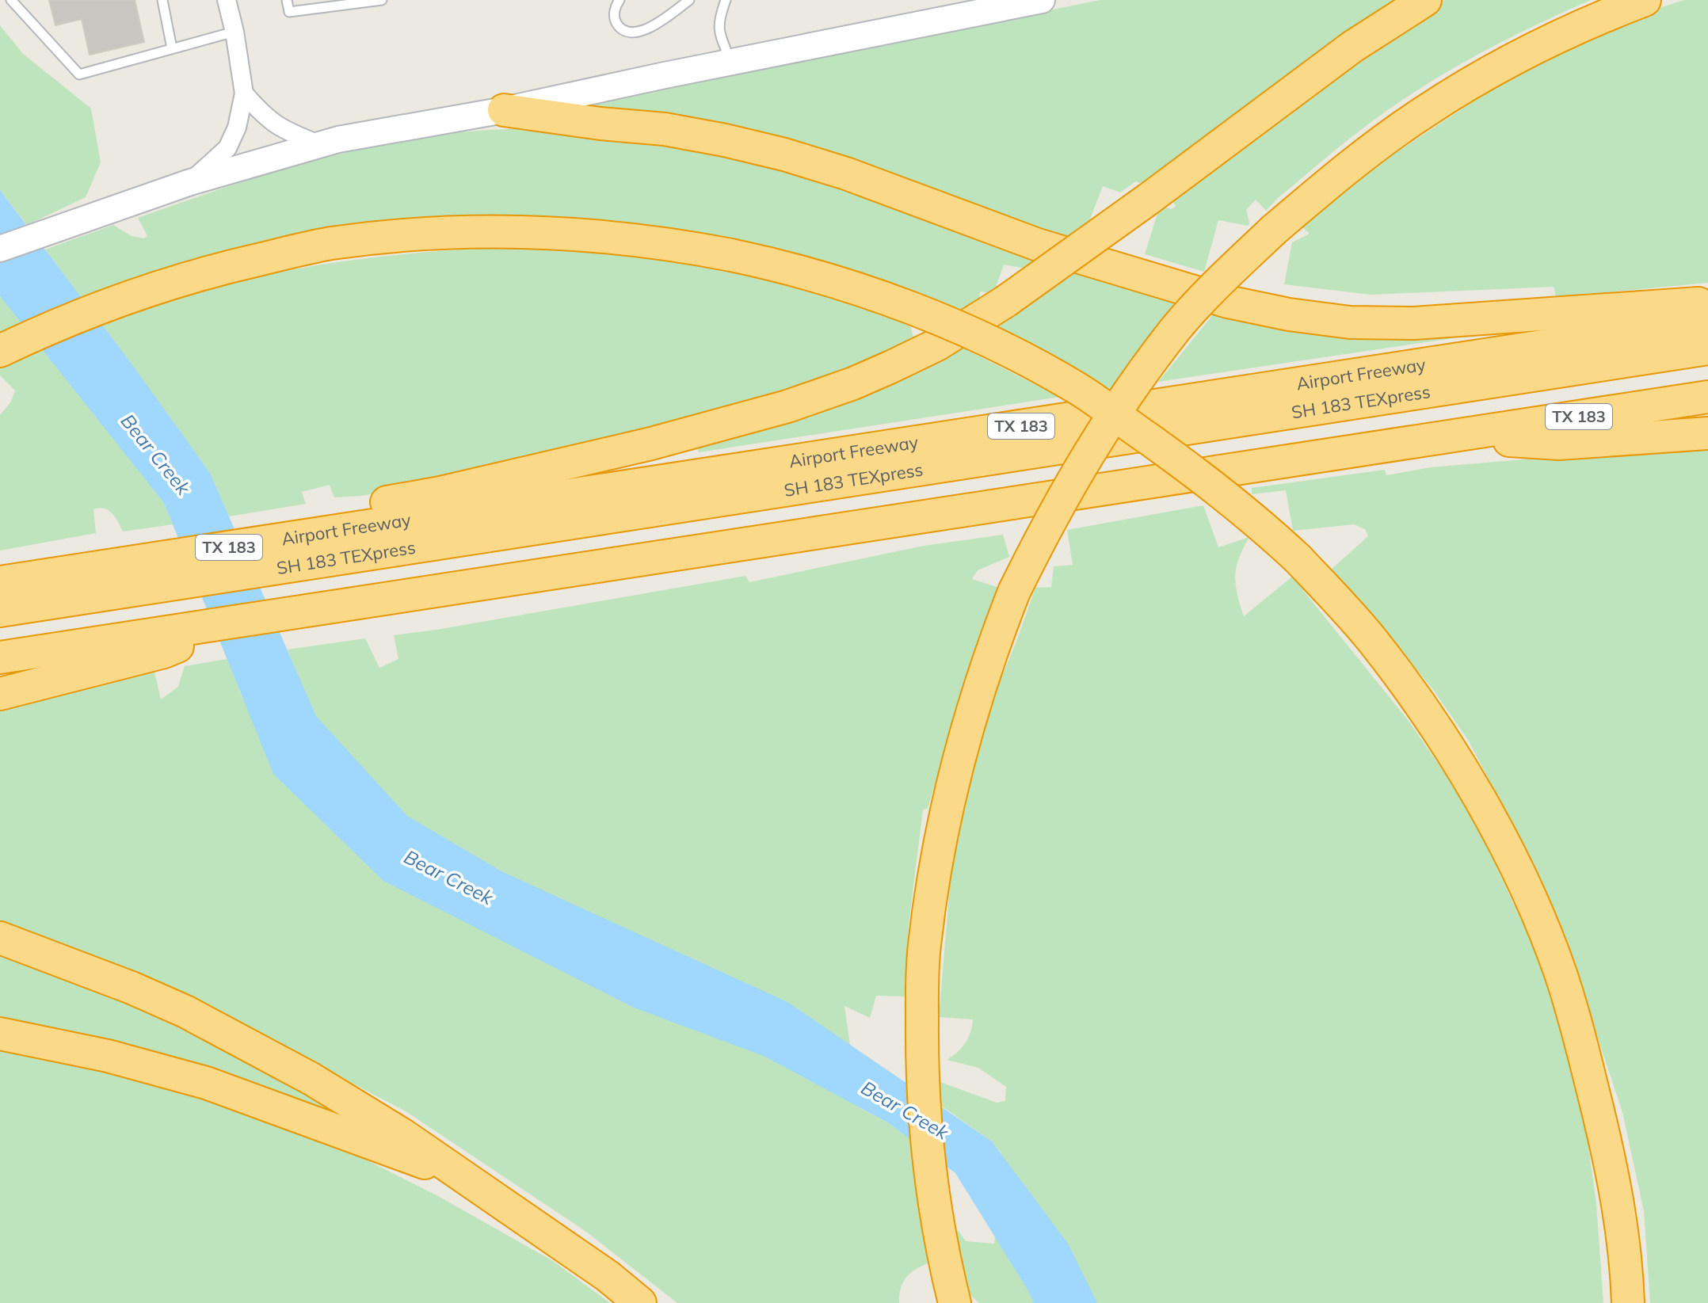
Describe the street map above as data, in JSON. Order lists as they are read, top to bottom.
{
  "streets": {
    "highway": ["Airport Freeway", "SH 183 TEXpress", "TX 183"]
  },
  "crossings": [
    ["Airport Freeway", "SH 183 TEXpress"]
  ],
  "water": ["Bear Creek"]
}
